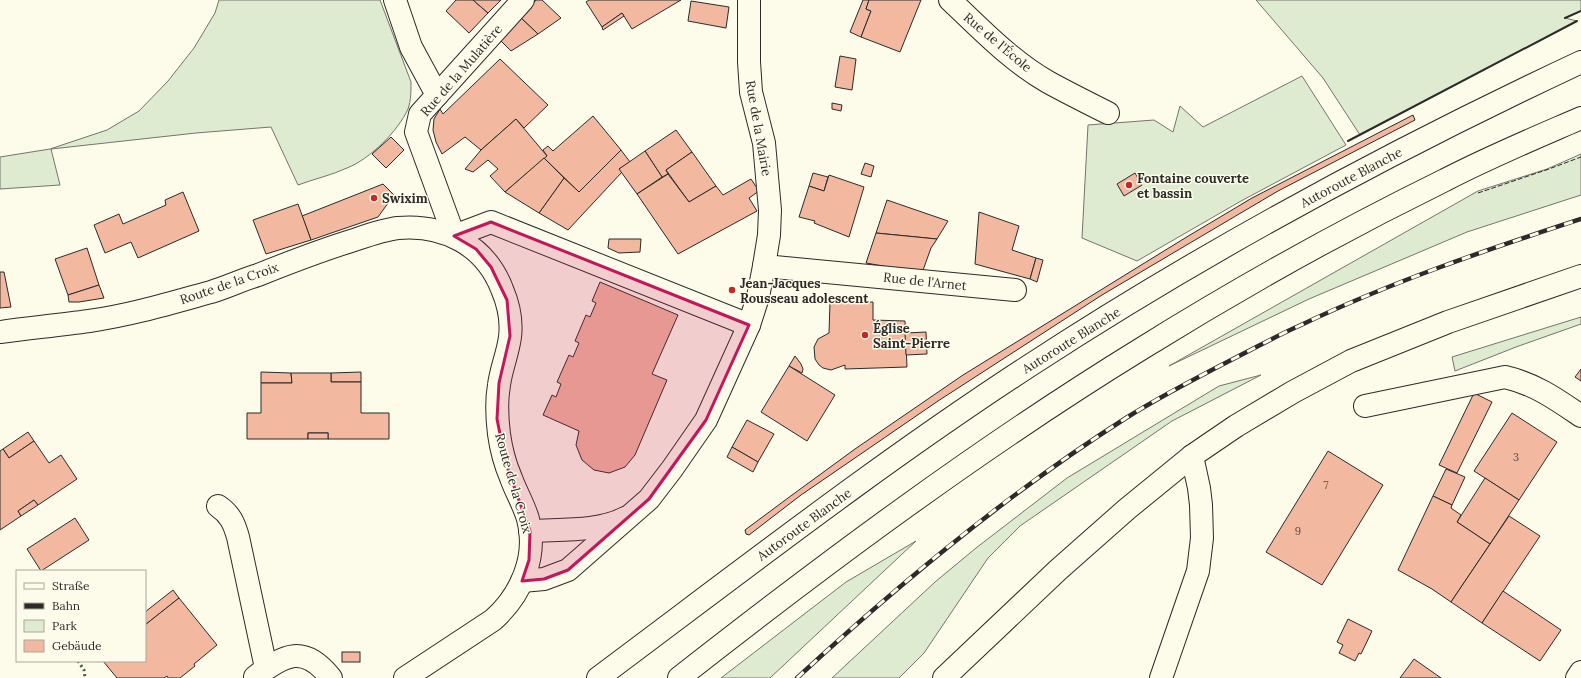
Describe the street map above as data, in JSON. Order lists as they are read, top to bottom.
{
  "streets": {
    "main road": [
      "Rue de l'École",
      "Rue de la Mulatière",
      "Rue de la Mairie",
      "Autoroute Blanche",
      "Rue de l'Arnet",
      "Route de la Croix"
    ]
  },
  "crossings": [
    ["Rue de la Mulatière", "Route de la Croix"],
    ["Rue de la Mairie", "Rue de l'Arnet"]
  ],
  "places": [
    "Fontaine couverte et bassin",
    "Swixim",
    "Jean-Jacques Rousseau adolescent",
    "Église Saint-Pierre"
  ],
  "house_numbers": ["3", "7", "9"],
  "legend": [
    "Straße",
    "Bahn",
    "Park",
    "Gebäude"
  ]
}
